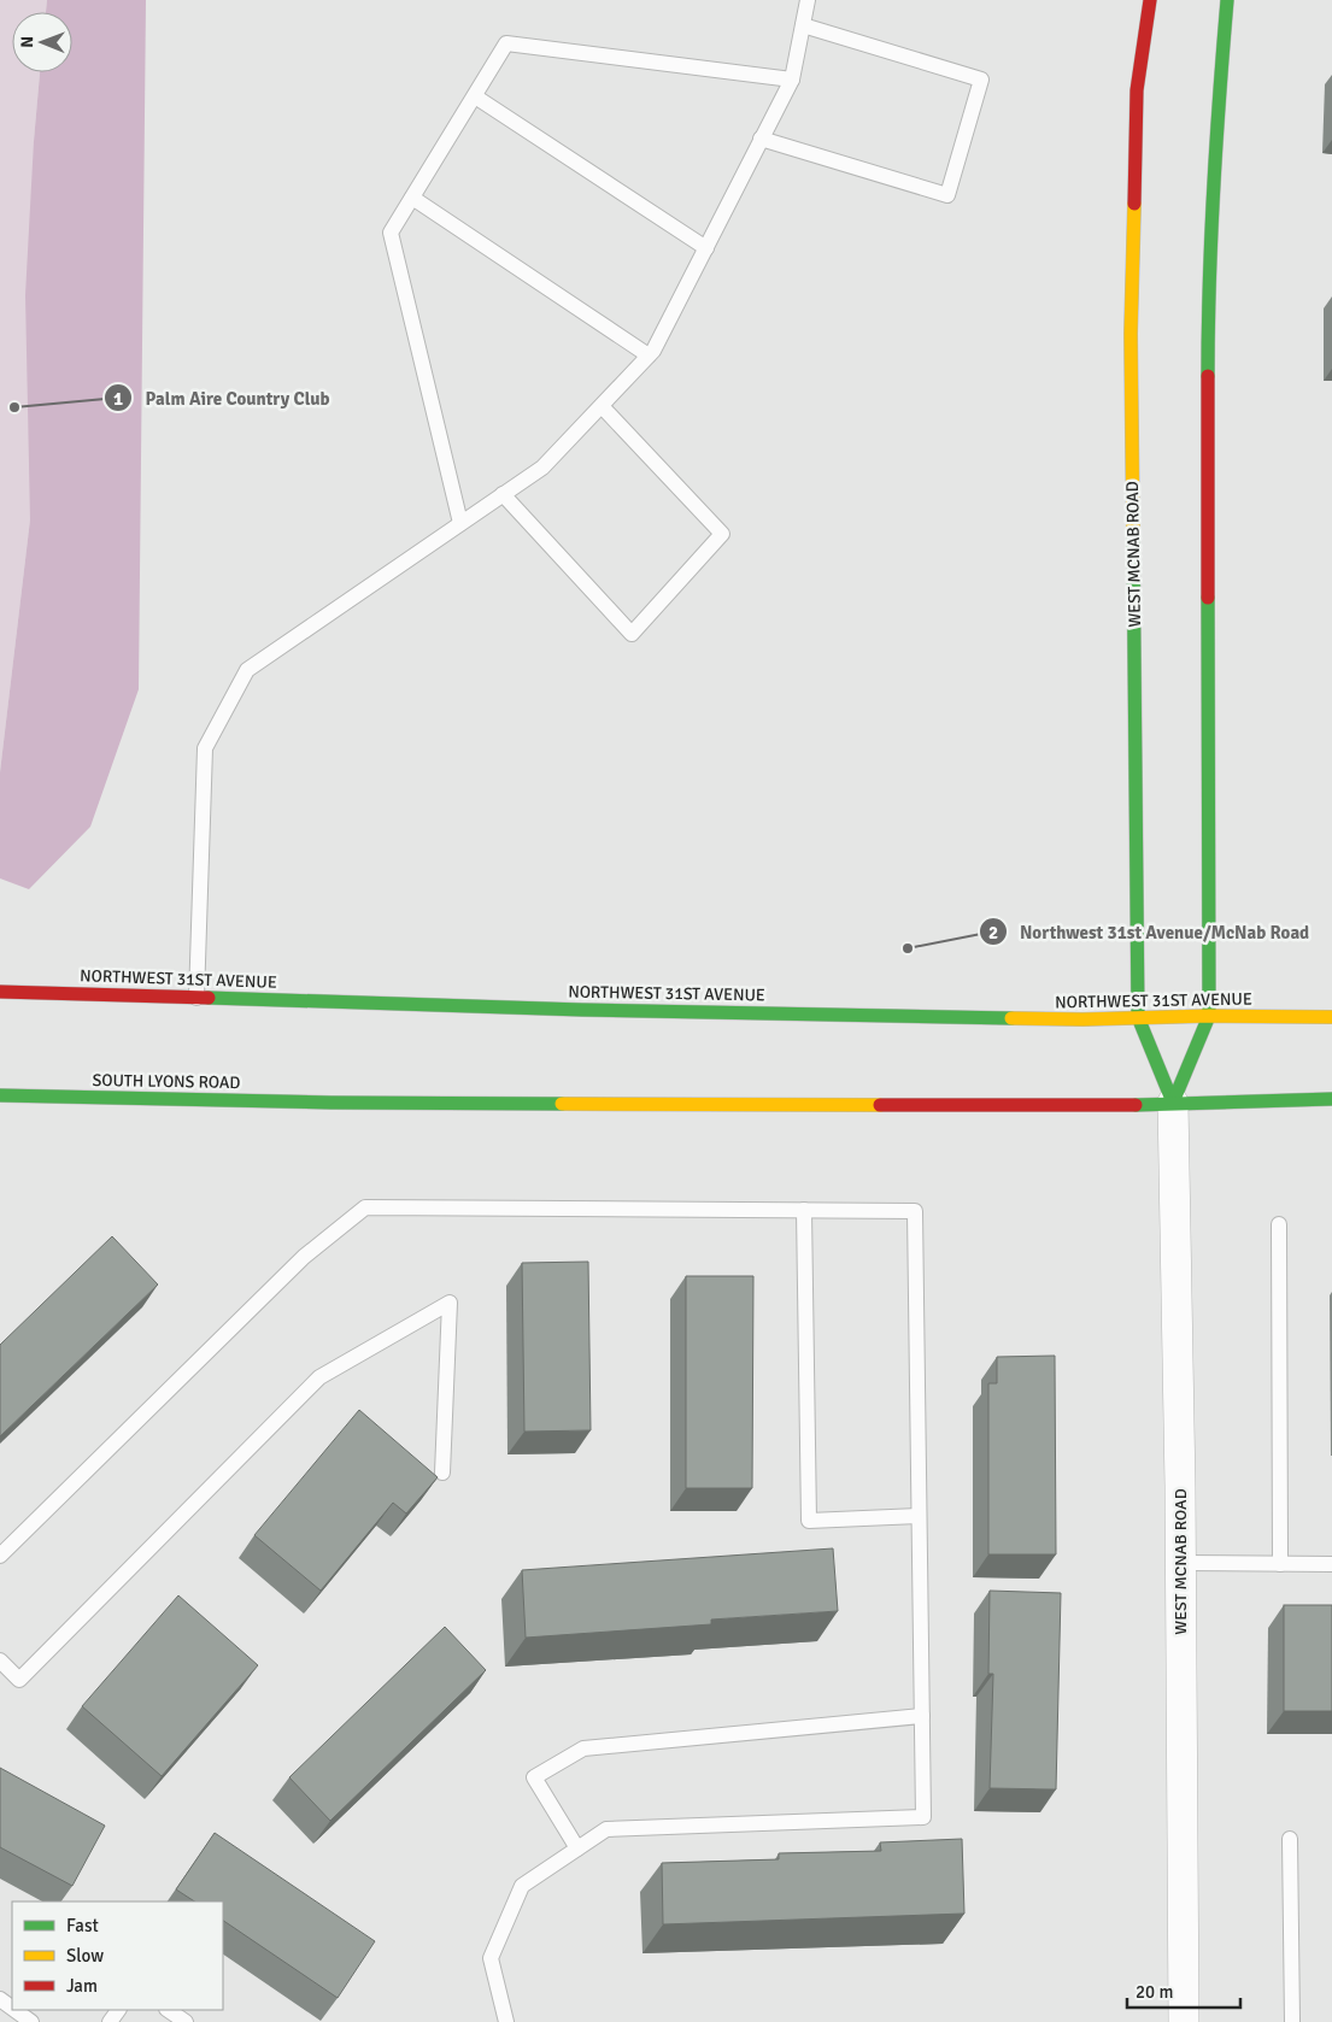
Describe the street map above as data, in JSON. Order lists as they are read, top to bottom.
{
  "streets": {
    "main road": ["WEST MCNAB ROAD", "NORTHWEST 31ST AVENUE", "SOUTH LYONS ROAD"]
  },
  "crossings": [
    ["WEST MCNAB ROAD", "NORTHWEST 31ST AVENUE"],
    ["WEST MCNAB ROAD", "SOUTH LYONS ROAD"]
  ],
  "places": ["Palm Aire Country Club", "Northwest 31st Avenue/McNab Road"],
  "legend": ["Fast", "Slow", "Jam"],
  "scale_bar": "20 m",
  "north": "left"
}
